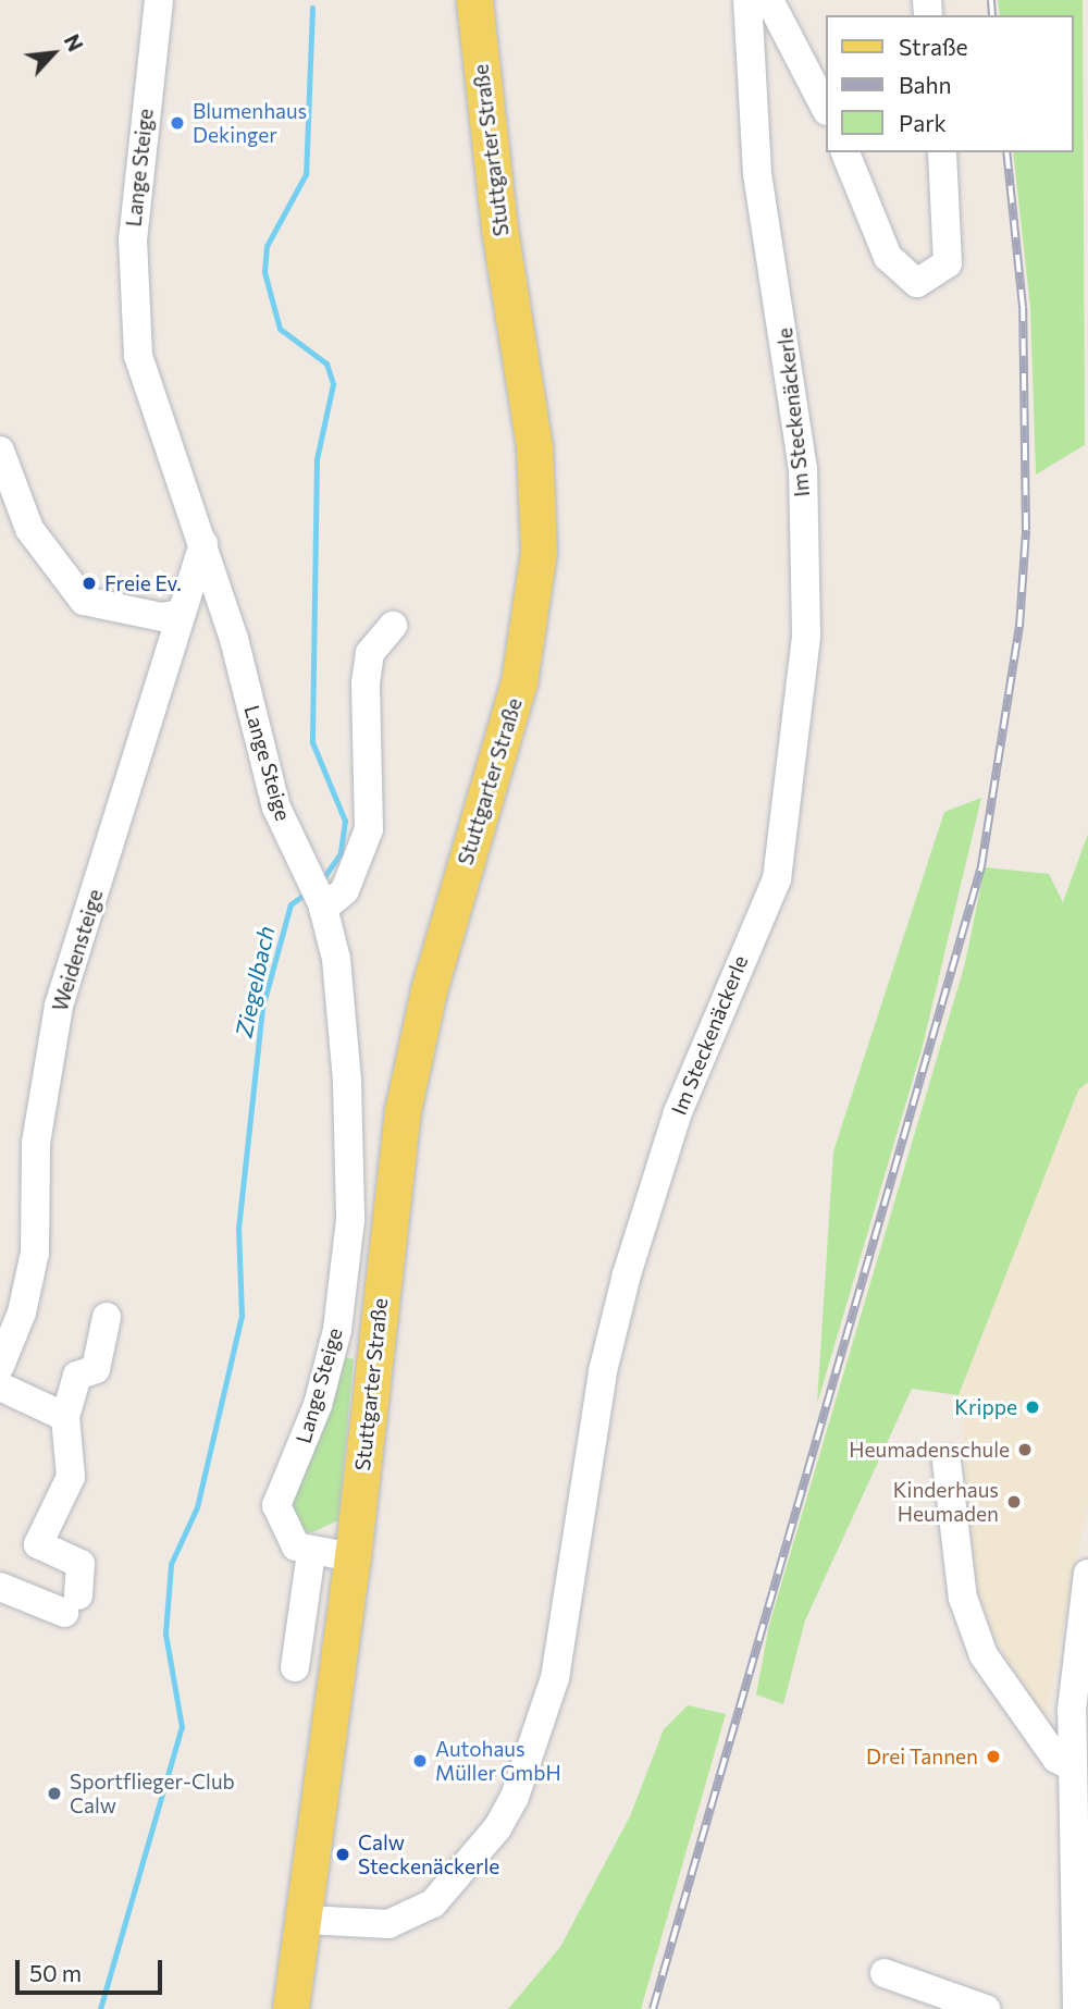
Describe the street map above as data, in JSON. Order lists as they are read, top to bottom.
{
  "streets": {
    "main road": ["Stuttgarter Straße"],
    "street": ["Lange Steige", "Im Steckenäckerle", "Weidensteige"]
  },
  "crossings": [
    ["Stuttgarter Straße", "Im Steckenäckerle"],
    ["Lange Steige", "Weidensteige"]
  ],
  "water": ["Ziegelbach"],
  "places": [
    "Blumenhaus Dekinger",
    "Freie Ev.",
    "Krippe",
    "Heumadenschule",
    "Kinderhaus Heumaden",
    "Drei Tannen",
    "Autohaus Müller GmbH",
    "Sportflieger-Club Calw",
    "Calw Steckenäckerle"
  ],
  "legend": ["Straße", "Bahn", "Park"],
  "scale_bar": "50 m",
  "north": "top right"
}
